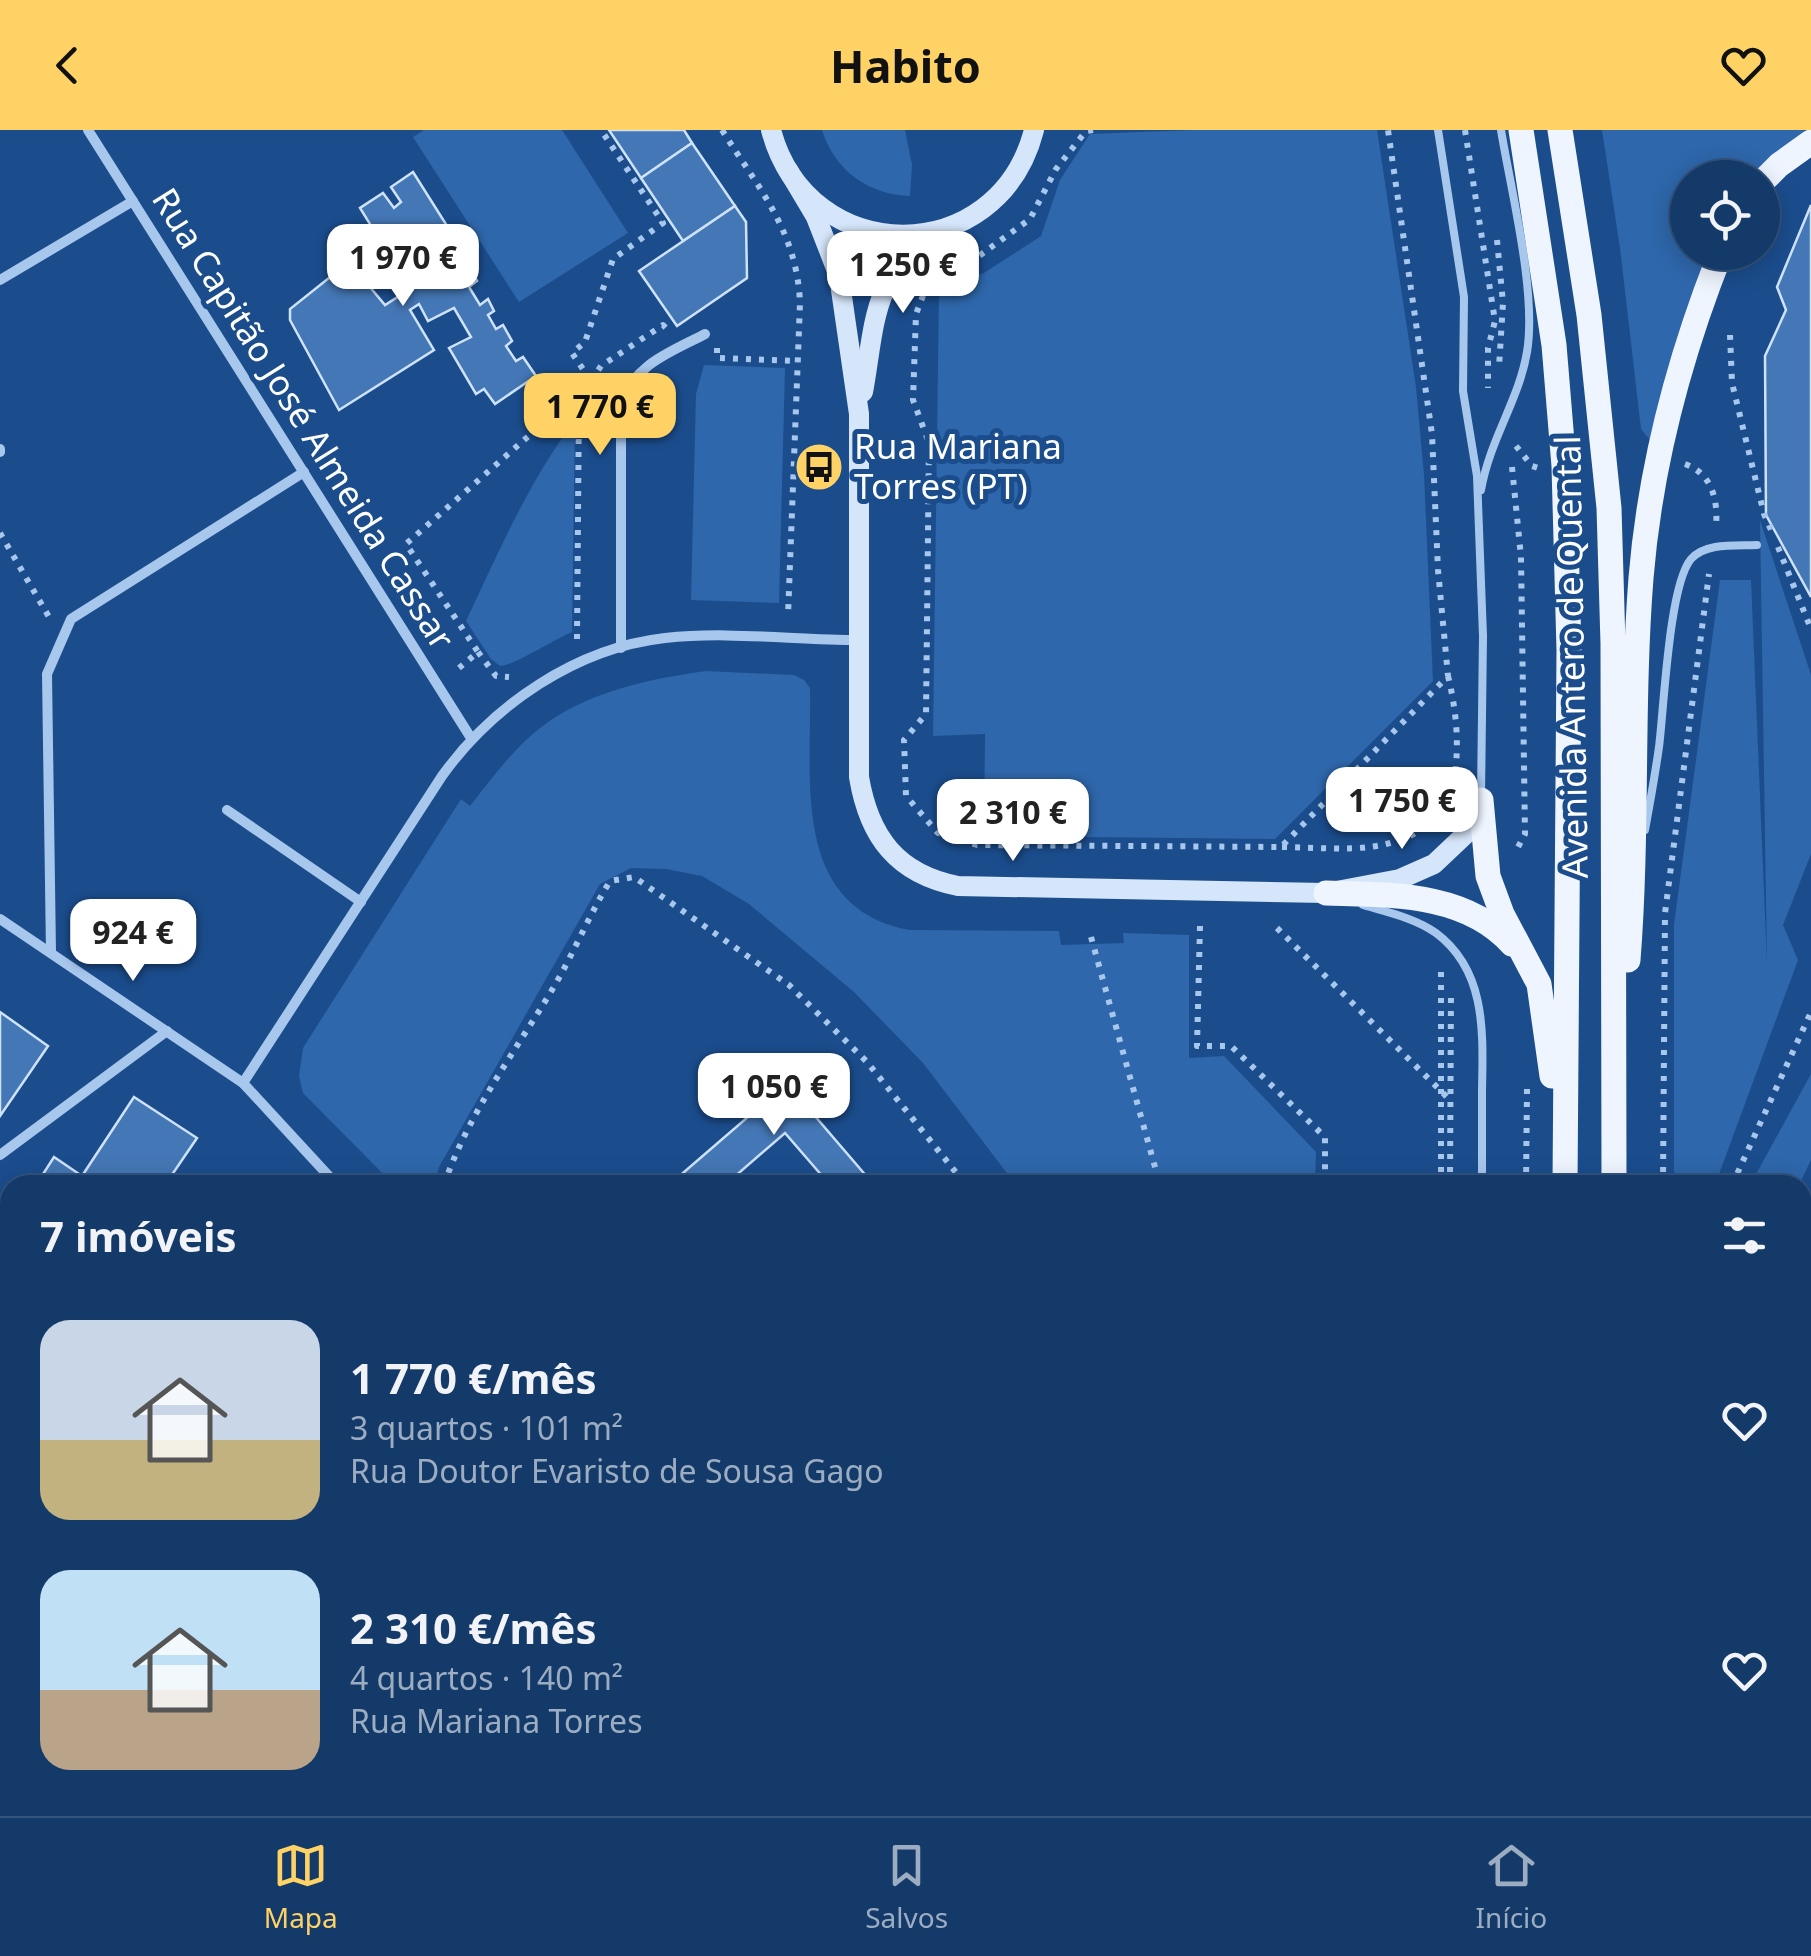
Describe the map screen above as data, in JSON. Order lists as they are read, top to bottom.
{
  "streets": {
    "main road": ["Avenida Antero de Quental"],
    "street": ["Rua Capitão José Almeida Cassar"]
  },
  "places": {
    "bus stop": ["Rua Mariana Torres (PT)"]
  },
  "page": {
    "header": "Habito",
    "price": [
      "1 970 €",
      "1 250 €",
      "1 770 €",
      "1 750 €",
      "2 310 €",
      "924 €",
      "1 050 €"
    ],
    "heading": "7 imóveis",
    "list": [
      {
        "name": "1 770 €/mês",
        "note": "3 quartos · 101 m² · Rua Doutor Evaristo de Sousa Gago"
      },
      {
        "name": "2 310 €/mês",
        "note": "4 quartos · 140 m² · Rua Mariana Torres"
      }
    ],
    "tabs": ["Mapa", "Salvos", "Início"]
  }
}
